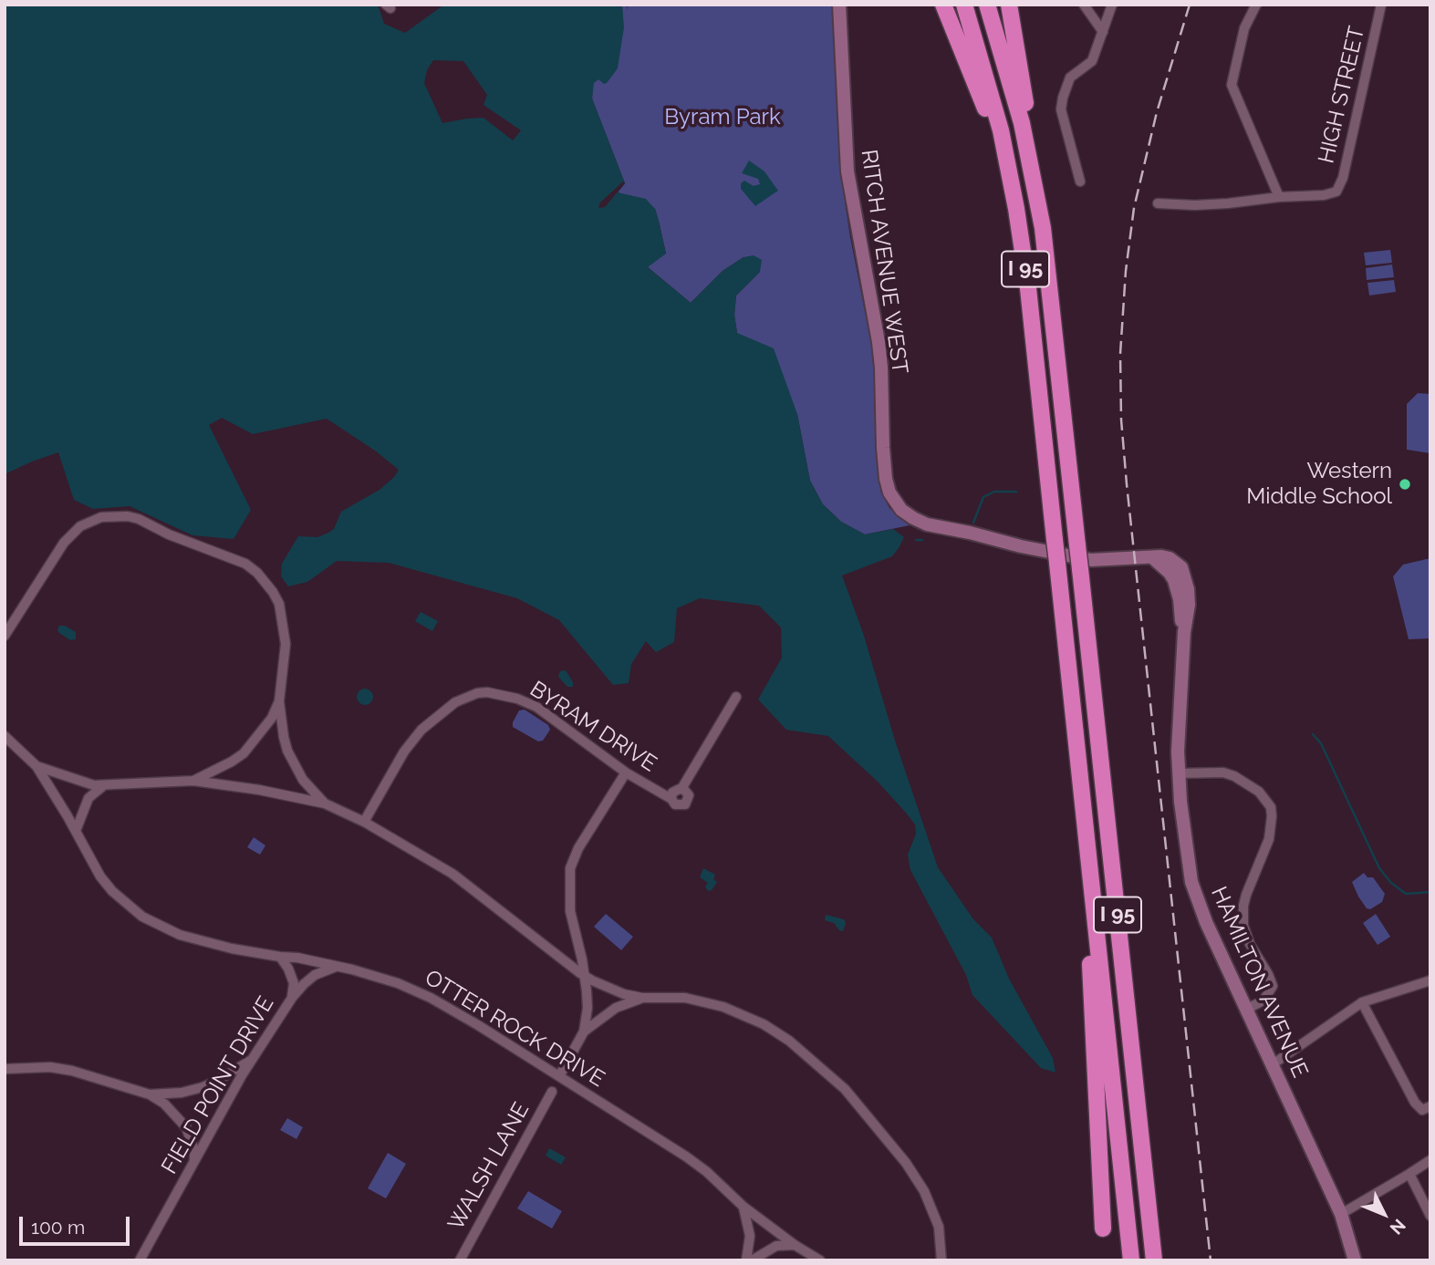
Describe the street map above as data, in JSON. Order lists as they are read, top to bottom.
{
  "streets": {
    "highway": ["I 95"],
    "main road": ["RITCH AVENUE WEST", "HAMILTON AVENUE"],
    "street": [
      "HIGH STREET",
      "BYRAM DRIVE",
      "OTTER ROCK DRIVE",
      "FIELD POINT DRIVE",
      "WALSH LANE"
    ]
  },
  "crossings": [
    ["RITCH AVENUE WEST", "HAMILTON AVENUE"],
    ["OTTER ROCK DRIVE", "FIELD POINT DRIVE"]
  ],
  "parks": ["Byram Park"],
  "places": ["Western Middle School"],
  "scale_bar": "100 m",
  "north": "bottom right"
}
